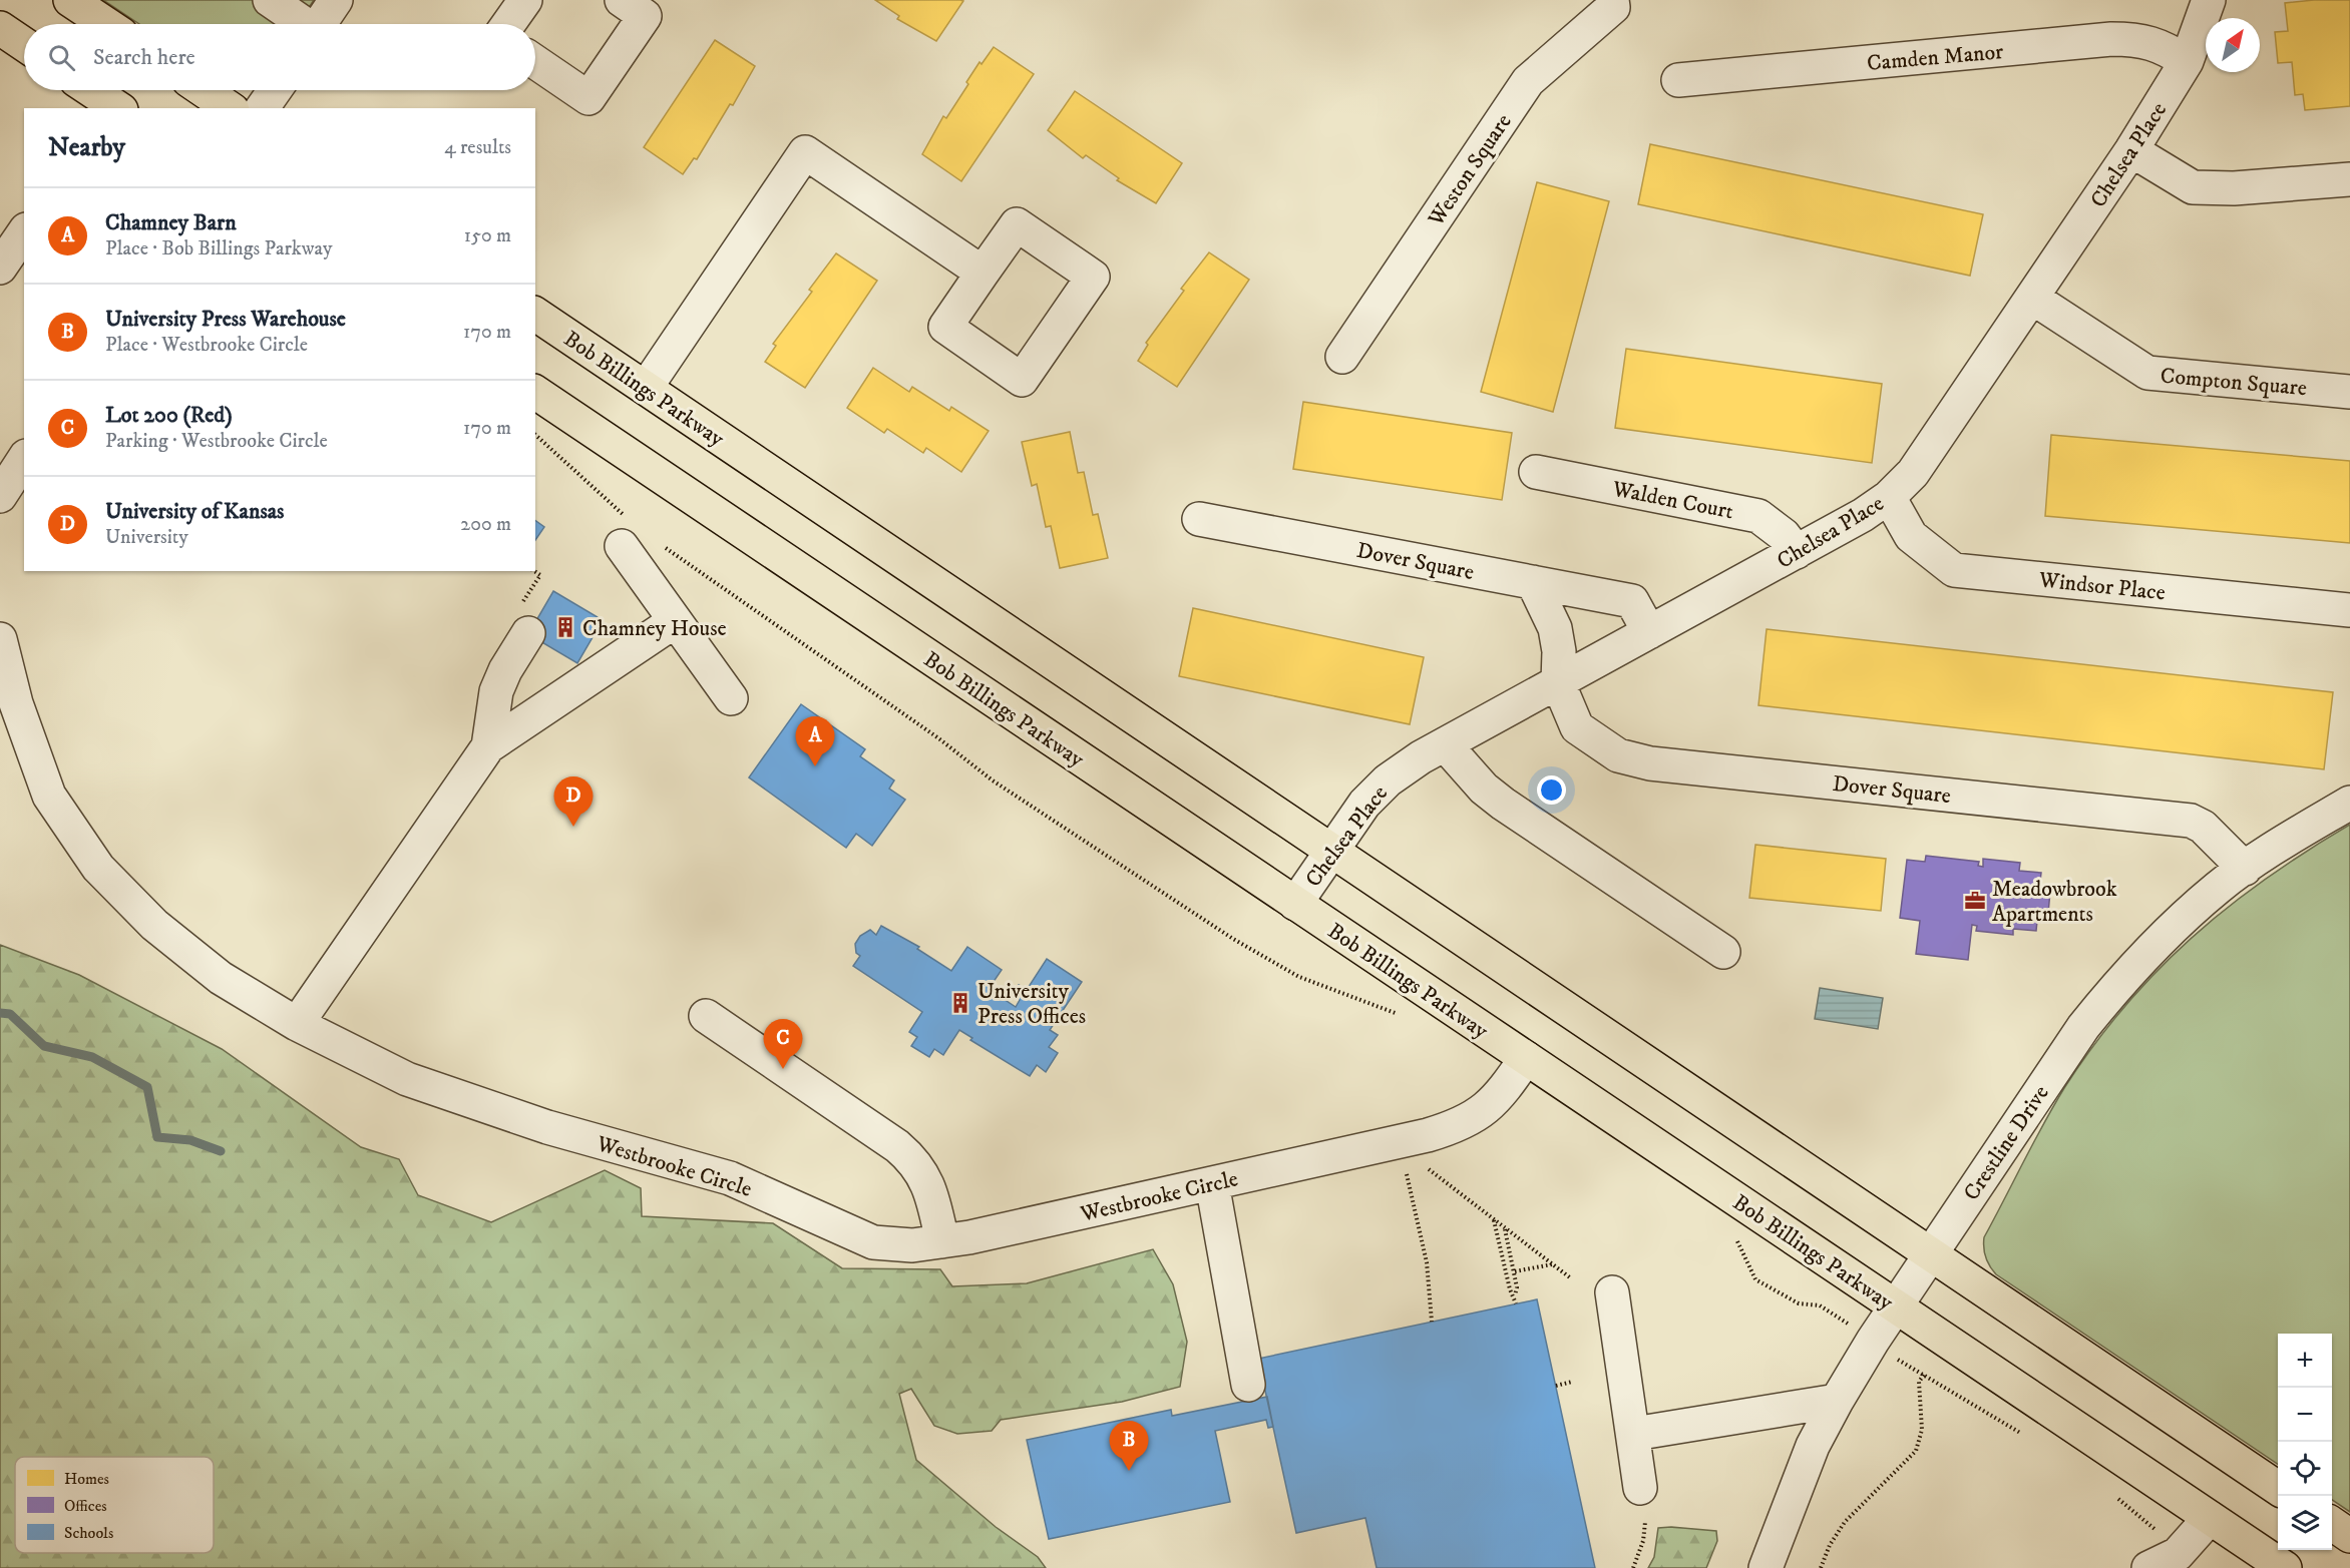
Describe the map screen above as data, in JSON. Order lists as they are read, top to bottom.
{
  "streets": {
    "main road": ["Bob Billings Parkway"],
    "street": [
      "Camden Manor",
      "Chelsea Place",
      "Weston Square",
      "Compton Square",
      "Walden Court",
      "Dover Square",
      "Windsor Place",
      "Crestline Drive",
      "Westbrooke Circle"
    ]
  },
  "crossings": [
    ["Camden Manor", "Chelsea Place"],
    ["Chelsea Place", "Compton Square"],
    ["Chelsea Place", "Bob Billings Parkway"],
    ["Chelsea Place", "Walden Court"],
    ["Chelsea Place", "Dover Square"],
    ["Chelsea Place", "Windsor Place"],
    ["Bob Billings Parkway", "Crestline Drive"],
    ["Bob Billings Parkway", "Westbrooke Circle"],
    ["Dover Square", "Crestline Drive"]
  ],
  "places": {
    "building": ["Chamney House", "University Press Offices"],
    "office": ["Meadowbrook Apartments"]
  },
  "legend": ["Homes", "Offices", "Schools"],
  "north": "top right",
  "page": {
    "search": "Search here",
    "heading": ["Nearby", "4 results"],
    "list": [
      {
        "mark": "A",
        "name": "Chamney Barn",
        "note": "Place · Bob Billings Parkway",
        "value": "150 m"
      },
      {
        "mark": "B",
        "name": "University Press Warehouse",
        "note": "Place · Westbrooke Circle",
        "value": "170 m"
      },
      {
        "mark": "C",
        "name": "Lot 200 (Red)",
        "note": "Parking · Westbrooke Circle",
        "value": "170 m"
      },
      {
        "mark": "D",
        "name": "University of Kansas",
        "note": "University",
        "value": "200 m"
      }
    ],
    "pins": [
      "A",
      "D",
      "C",
      "B"
    ],
    "map_buttons": ["+", "−"]
  }
}
